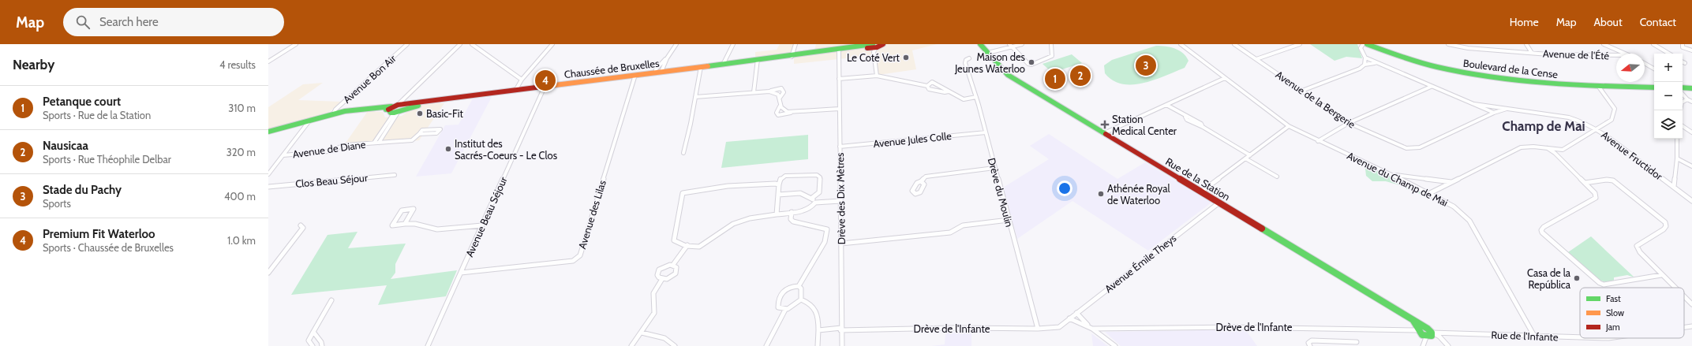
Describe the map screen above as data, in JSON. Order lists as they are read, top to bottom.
{
  "streets": {
    "main road": ["Chaussée de Bruxelles", "Boulevard de la Cense", "Rue de la Station"],
    "street": [
      "Avenue de l'Été",
      "Avenue Bon Air",
      "Avenue de la Bergerie",
      "Avenue Jules Colle",
      "Avenue de Diane",
      "Avenue Fructidor",
      "Avenue du Champ de Mai",
      "Clos Beau Séjour",
      "Drève du Moulin",
      "Drève des Dix Mètres",
      "Avenue des Lilas",
      "Avenue Beau Séjour",
      "Avenue Émile Theys",
      "Drève de l'Infante",
      "Rue de l'Infante"
    ]
  },
  "crossings": [
    ["Chaussée de Bruxelles", "Avenue Bon Air"],
    ["Chaussée de Bruxelles", "Avenue de Diane"],
    ["Chaussée de Bruxelles", "Drève des Dix Mètres"],
    ["Chaussée de Bruxelles", "Avenue des Lilas"],
    ["Chaussée de Bruxelles", "Avenue Beau Séjour"],
    ["Avenue de la Bergerie", "Avenue Fructidor"],
    ["Avenue Jules Colle", "Drève du Moulin"],
    ["Avenue Jules Colle", "Drève des Dix Mètres"],
    ["Rue de la Station", "Avenue Émile Theys"],
    ["Rue de la Station", "Rue de l'Infante"],
    ["Avenue du Champ de Mai", "Rue de l'Infante"],
    ["Drève du Moulin", "Drève de l'Infante"],
    ["Drève des Dix Mètres", "Drève de l'Infante"],
    ["Avenue des Lilas", "Avenue Beau Séjour"],
    ["Avenue Émile Theys", "Drève de l'Infante"]
  ],
  "districts": ["Champ de Mai"],
  "places": {
    "other": [
      "Le Coté Vert",
      "Maison des Jeunes Waterloo",
      "Basic-Fit",
      "Institut des Sacrés-Coeurs - Le Clos",
      "Athénée Royal de Waterloo",
      "Casa de la República"
    ],
    "health": ["Station Medical Center"]
  },
  "legend": ["Fast", "Slow", "Jam"],
  "north": "left",
  "page": {
    "header": "Map",
    "search": "Search here",
    "nav": [
      "Home",
      "Map",
      "About",
      "Contact"
    ],
    "heading": ["Nearby", "4 results"],
    "map_buttons": ["+", "−"],
    "pins": [
      "3",
      "2",
      "1",
      "4"
    ],
    "list": [
      {
        "mark": "1",
        "name": "Petanque court",
        "note": "Sports · Rue de la Station",
        "value": "310 m"
      },
      {
        "mark": "2",
        "name": "Nausicaa",
        "note": "Sports · Rue Théophile Delbar",
        "value": "320 m"
      },
      {
        "mark": "3",
        "name": "Stade du Pachy",
        "note": "Sports",
        "value": "400 m"
      },
      {
        "mark": "4",
        "name": "Premium Fit Waterloo",
        "note": "Sports · Chaussée de Bruxelles",
        "value": "1.0 km"
      }
    ]
  }
}
